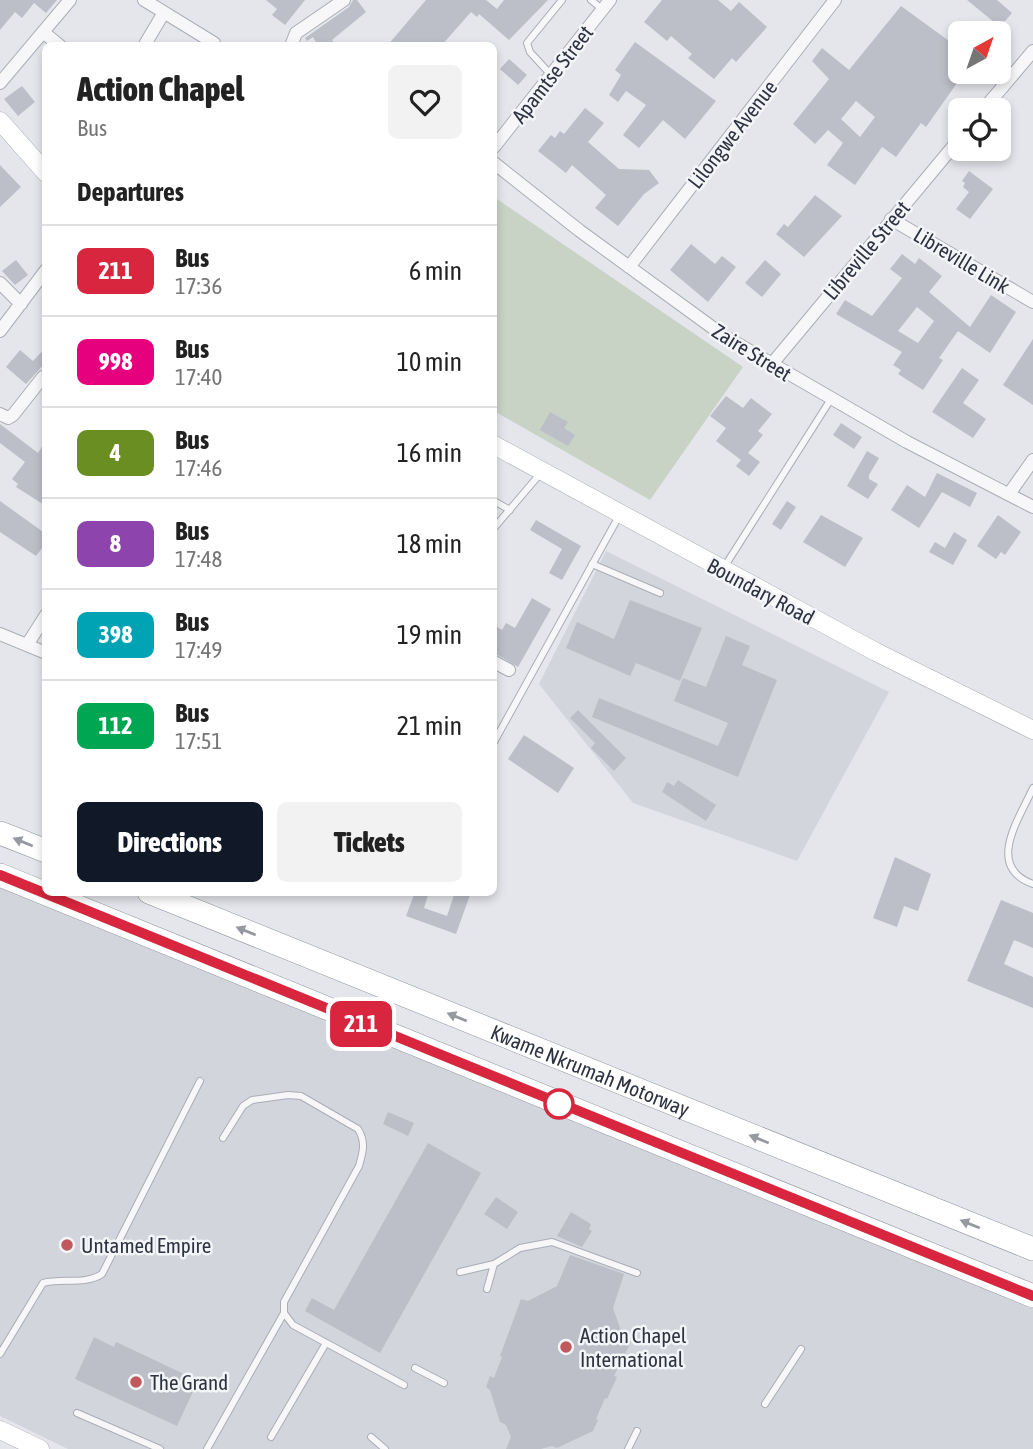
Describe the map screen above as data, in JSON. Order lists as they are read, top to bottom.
{
  "streets": {
    "highway": ["Kwame Nkrumah Motorway"],
    "main road": ["Boundary Road"],
    "street": [
      "Apamtse Street",
      "Lilongwe Avenue",
      "Libreville Street",
      "Libreville Link",
      "Zaire Street"
    ]
  },
  "crossings": [
    ["Lilongwe Avenue", "Zaire Street"],
    ["Libreville Street", "Libreville Link"],
    ["Libreville Street", "Zaire Street"]
  ],
  "places": ["Untamed Empire", "Action Chapel International", "The Grand"],
  "lines": ["bus line 211"],
  "north": "top right",
  "page": {
    "on_map": "211",
    "heading": [
      ["Action Chapel", "Bus"],
      "Departures"
    ],
    "list": [
      {
        "mark": "211",
        "name": "Bus",
        "note": "17:36",
        "value": "6 min"
      },
      {
        "mark": "998",
        "name": "Bus",
        "note": "17:40",
        "value": "10 min"
      },
      {
        "mark": "4",
        "name": "Bus",
        "note": "17:46",
        "value": "16 min"
      },
      {
        "mark": "8",
        "name": "Bus",
        "note": "17:48",
        "value": "18 min"
      },
      {
        "mark": "398",
        "name": "Bus",
        "note": "17:49",
        "value": "19 min"
      },
      {
        "mark": "112",
        "name": "Bus",
        "note": "17:51",
        "value": "21 min"
      }
    ],
    "buttons": ["Directions", "Tickets"]
  }
}
